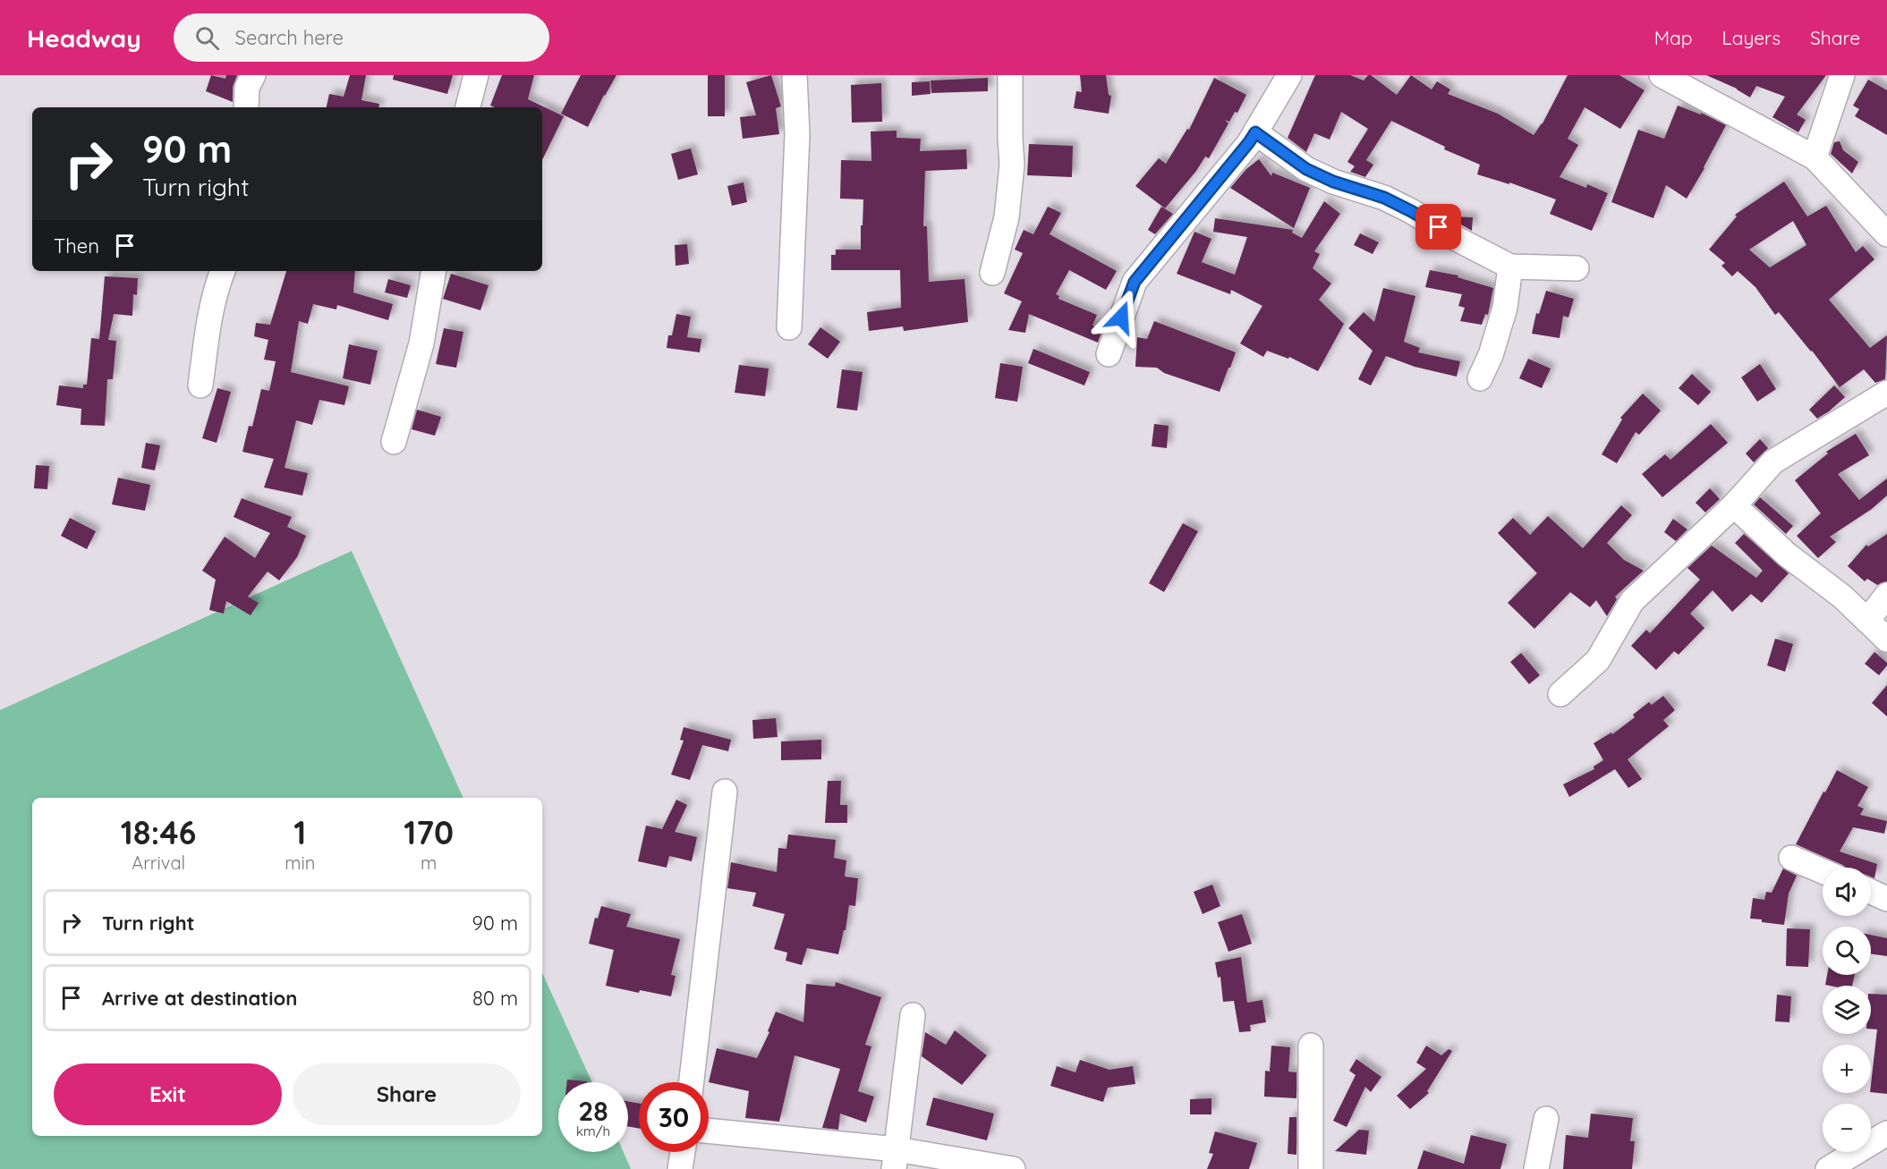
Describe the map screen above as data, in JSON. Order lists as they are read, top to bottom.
{
  "page": {
    "header": "Headway",
    "search": "Search here",
    "nav": ["Map", "Layers", "Share"],
    "turn": ["90 m", "Turn right"],
    "then": "Then",
    "eta": [
      "18:46",
      "Arrival",
      "1",
      "min",
      "170",
      "m"
    ],
    "map_buttons": ["+", "−"],
    "list": [
      {
        "name": "Turn right",
        "value": "90 m"
      },
      {
        "name": "Arrive at destination",
        "value": "80 m"
      }
    ],
    "buttons": ["Exit", "Share"],
    "speed": "28 km/h",
    "limit": "30"
  }
}
